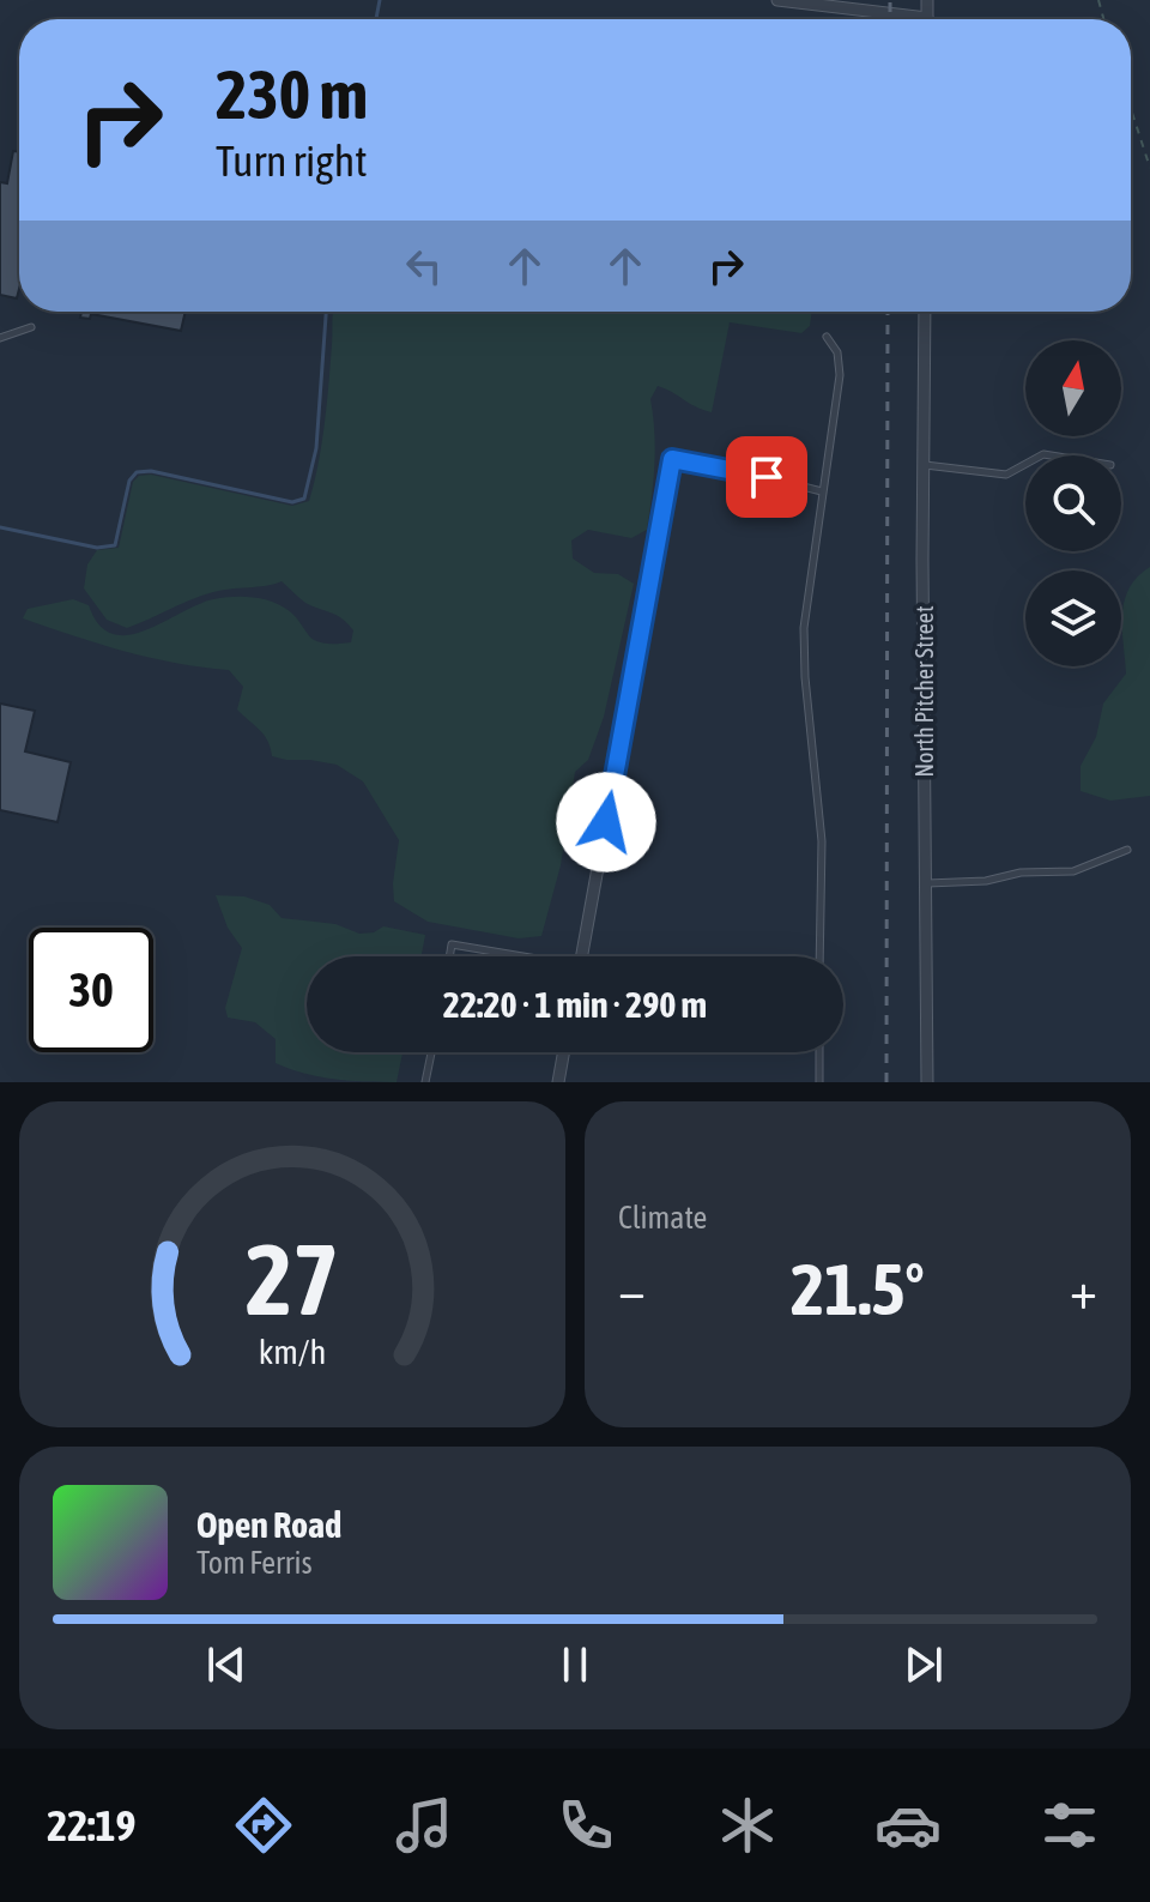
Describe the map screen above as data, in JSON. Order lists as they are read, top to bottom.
{
  "streets": {
    "street": ["North Pitcher Street"]
  },
  "north": "top",
  "page": {
    "turn": ["230 m", "Turn right"],
    "limit": "30",
    "trip": "22:20 · 1 min · 290 m",
    "tile": "Climate",
    "heat": ["−", "21.5°", "+"],
    "song": ["Open Road", "Tom Ferris"],
    "tabs": "22:19",
    "gauge": ["27", "km/h"]
  }
}
